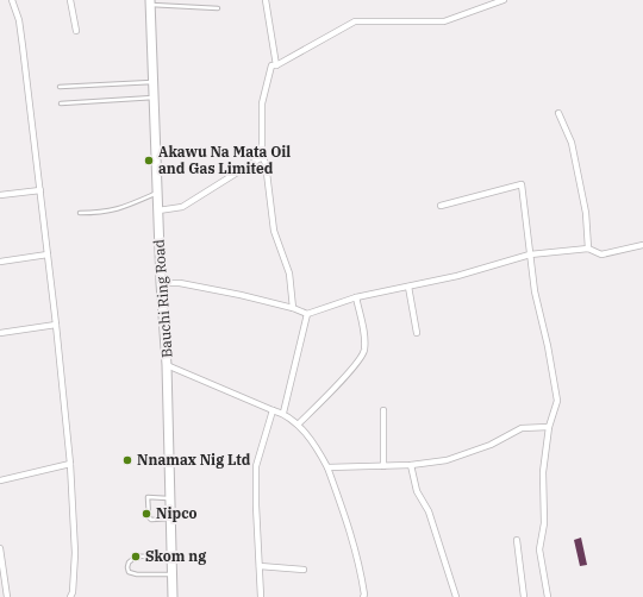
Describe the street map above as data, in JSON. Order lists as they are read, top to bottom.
{
  "streets": {
    "main road": ["Bauchi Ring Road"]
  },
  "places": [
    "Akawu Na Mata Oil and Gas Limited",
    "Nnamax Nig Ltd",
    "Nipco",
    "Skom ng"
  ]
}
